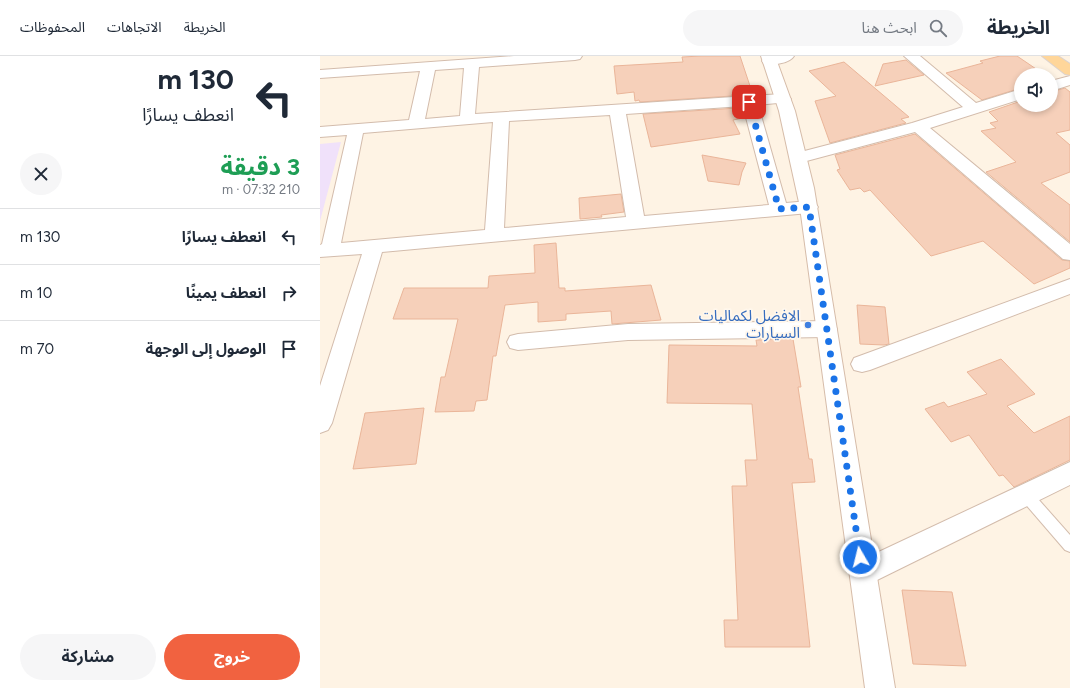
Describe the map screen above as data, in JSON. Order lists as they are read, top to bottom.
{
  "places": ["الافضل لكماليات السيارات"],
  "page": {
    "header": "الخريطة",
    "search": "ابحث هنا",
    "nav": ["الخريطة", "الاتجاهات", "المحفوظات"],
    "turn": ["130 m", "انعطف يسارًا"],
    "heading": ["3 دقيقة", "210 m · 07:32"],
    "list": [
      {
        "name": "انعطف يسارًا",
        "value": "130 m"
      },
      {
        "name": "انعطف يمينًا",
        "value": "10 m"
      },
      {
        "name": "الوصول إلى الوجهة",
        "value": "70 m"
      }
    ],
    "buttons": ["خروج", "مشاركة"]
  }
}
